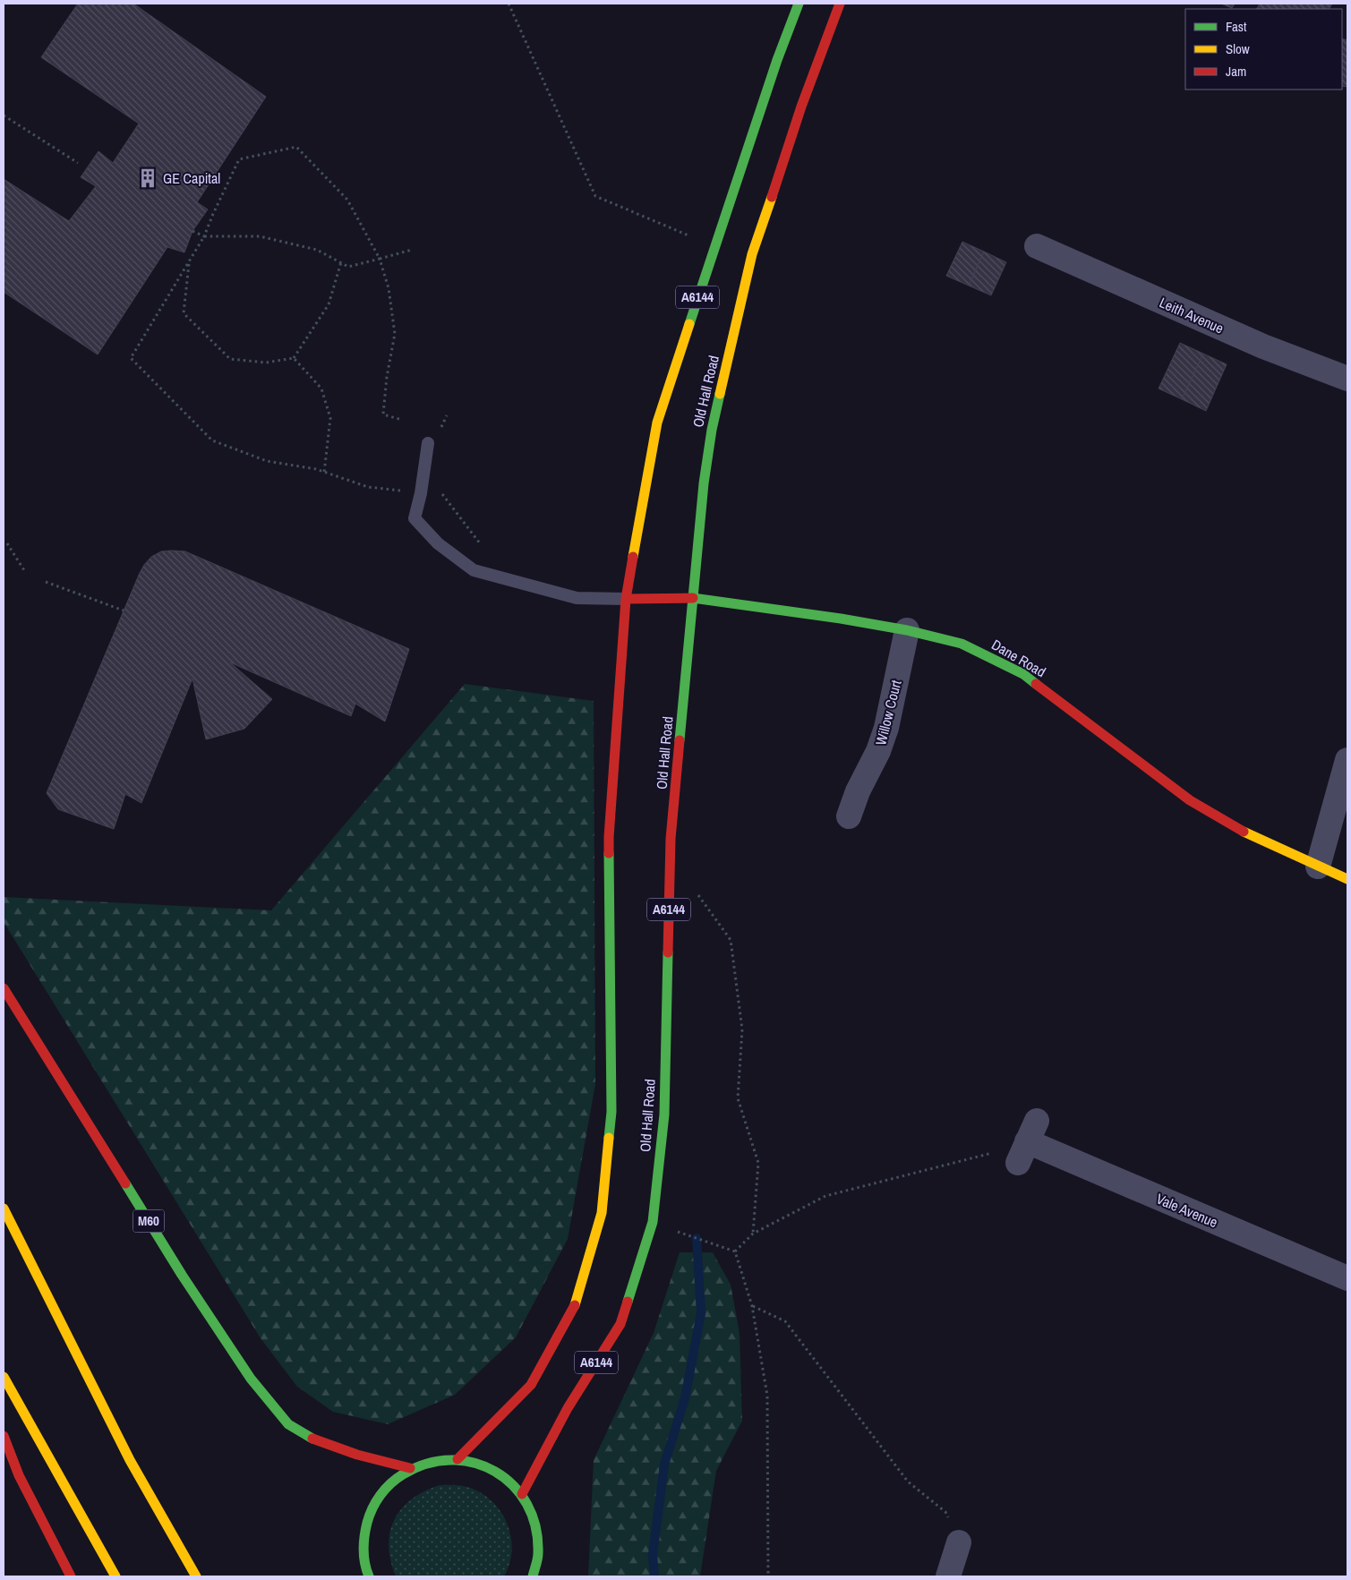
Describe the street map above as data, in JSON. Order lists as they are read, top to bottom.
{
  "streets": {
    "main road": [
      "A6144",
      "Old Hall Road",
      "Dane Road",
      "M60"
    ],
    "street": ["Leith Avenue", "Willow Court", "Vale Avenue"]
  },
  "crossings": [
    ["A6144", "Dane Road"],
    ["Old Hall Road", "Dane Road"],
    ["Dane Road", "Willow Court"]
  ],
  "places": {
    "building": ["GE Capital"]
  },
  "legend": ["Fast", "Slow", "Jam"]
}
